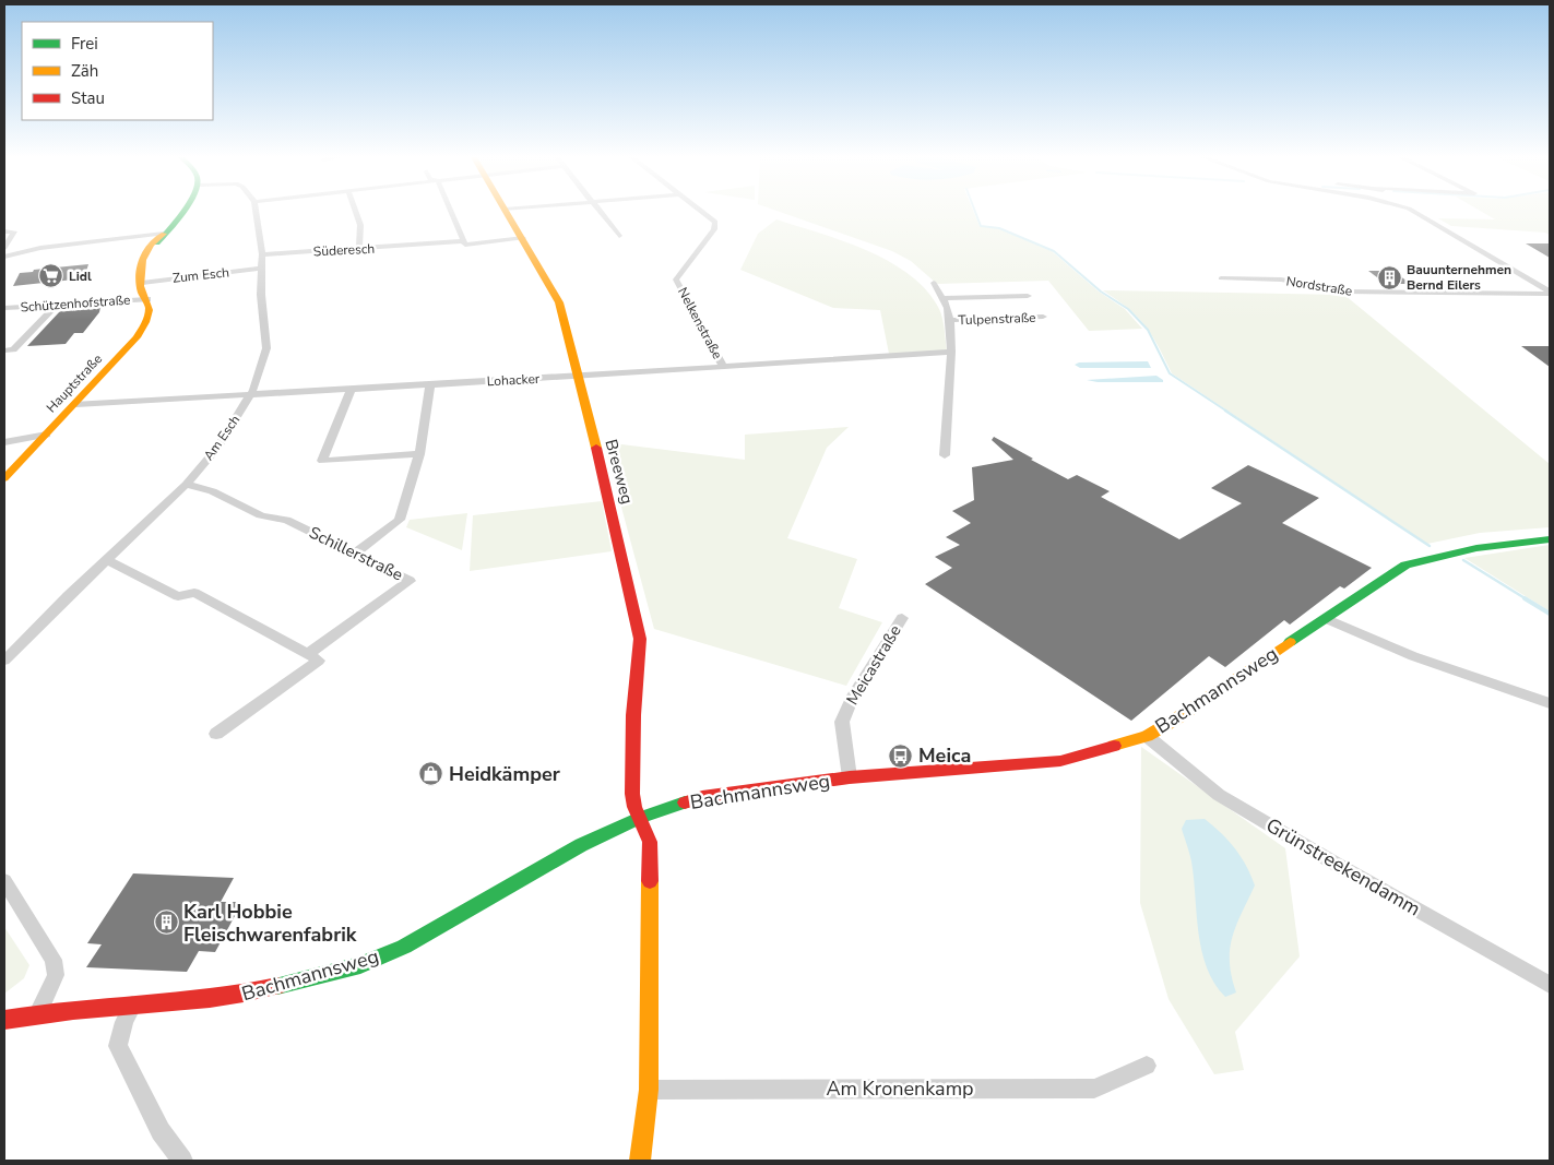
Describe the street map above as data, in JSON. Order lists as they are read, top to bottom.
{
  "streets": {
    "street": [
      "Süderesch",
      "Zum Esch",
      "Nordstraße",
      "Schützenhofstraße",
      "Tulpenstraße",
      "Nelkenstraße",
      "Lohacker",
      "Hauptstraße",
      "Am Esch",
      "Breeweg",
      "Schillerstraße",
      "Meicastraße",
      "Bachmannsweg",
      "Grünstreekendamm",
      "Am Kronenkamp"
    ]
  },
  "crossings": [
    ["Süderesch", "Am Esch"],
    ["Süderesch", "Breeweg"],
    ["Zum Esch", "Hauptstraße"],
    ["Zum Esch", "Am Esch"],
    ["Schützenhofstraße", "Hauptstraße"],
    ["Nelkenstraße", "Lohacker"],
    ["Lohacker", "Hauptstraße"],
    ["Lohacker", "Am Esch"],
    ["Lohacker", "Breeweg"],
    ["Am Esch", "Schillerstraße"],
    ["Breeweg", "Bachmannsweg"],
    ["Meicastraße", "Bachmannsweg"],
    ["Bachmannsweg", "Grünstreekendamm"]
  ],
  "places": {
    "supermarket": ["Lidl"],
    "building": ["Bauunternehmen Bernd Eilers", "Karl Hobbie Fleischwarenfabrik"],
    "bus stop": ["Meica"],
    "shop": ["Heidkämper"]
  },
  "legend": ["Frei", "Zäh", "Stau"]
}
